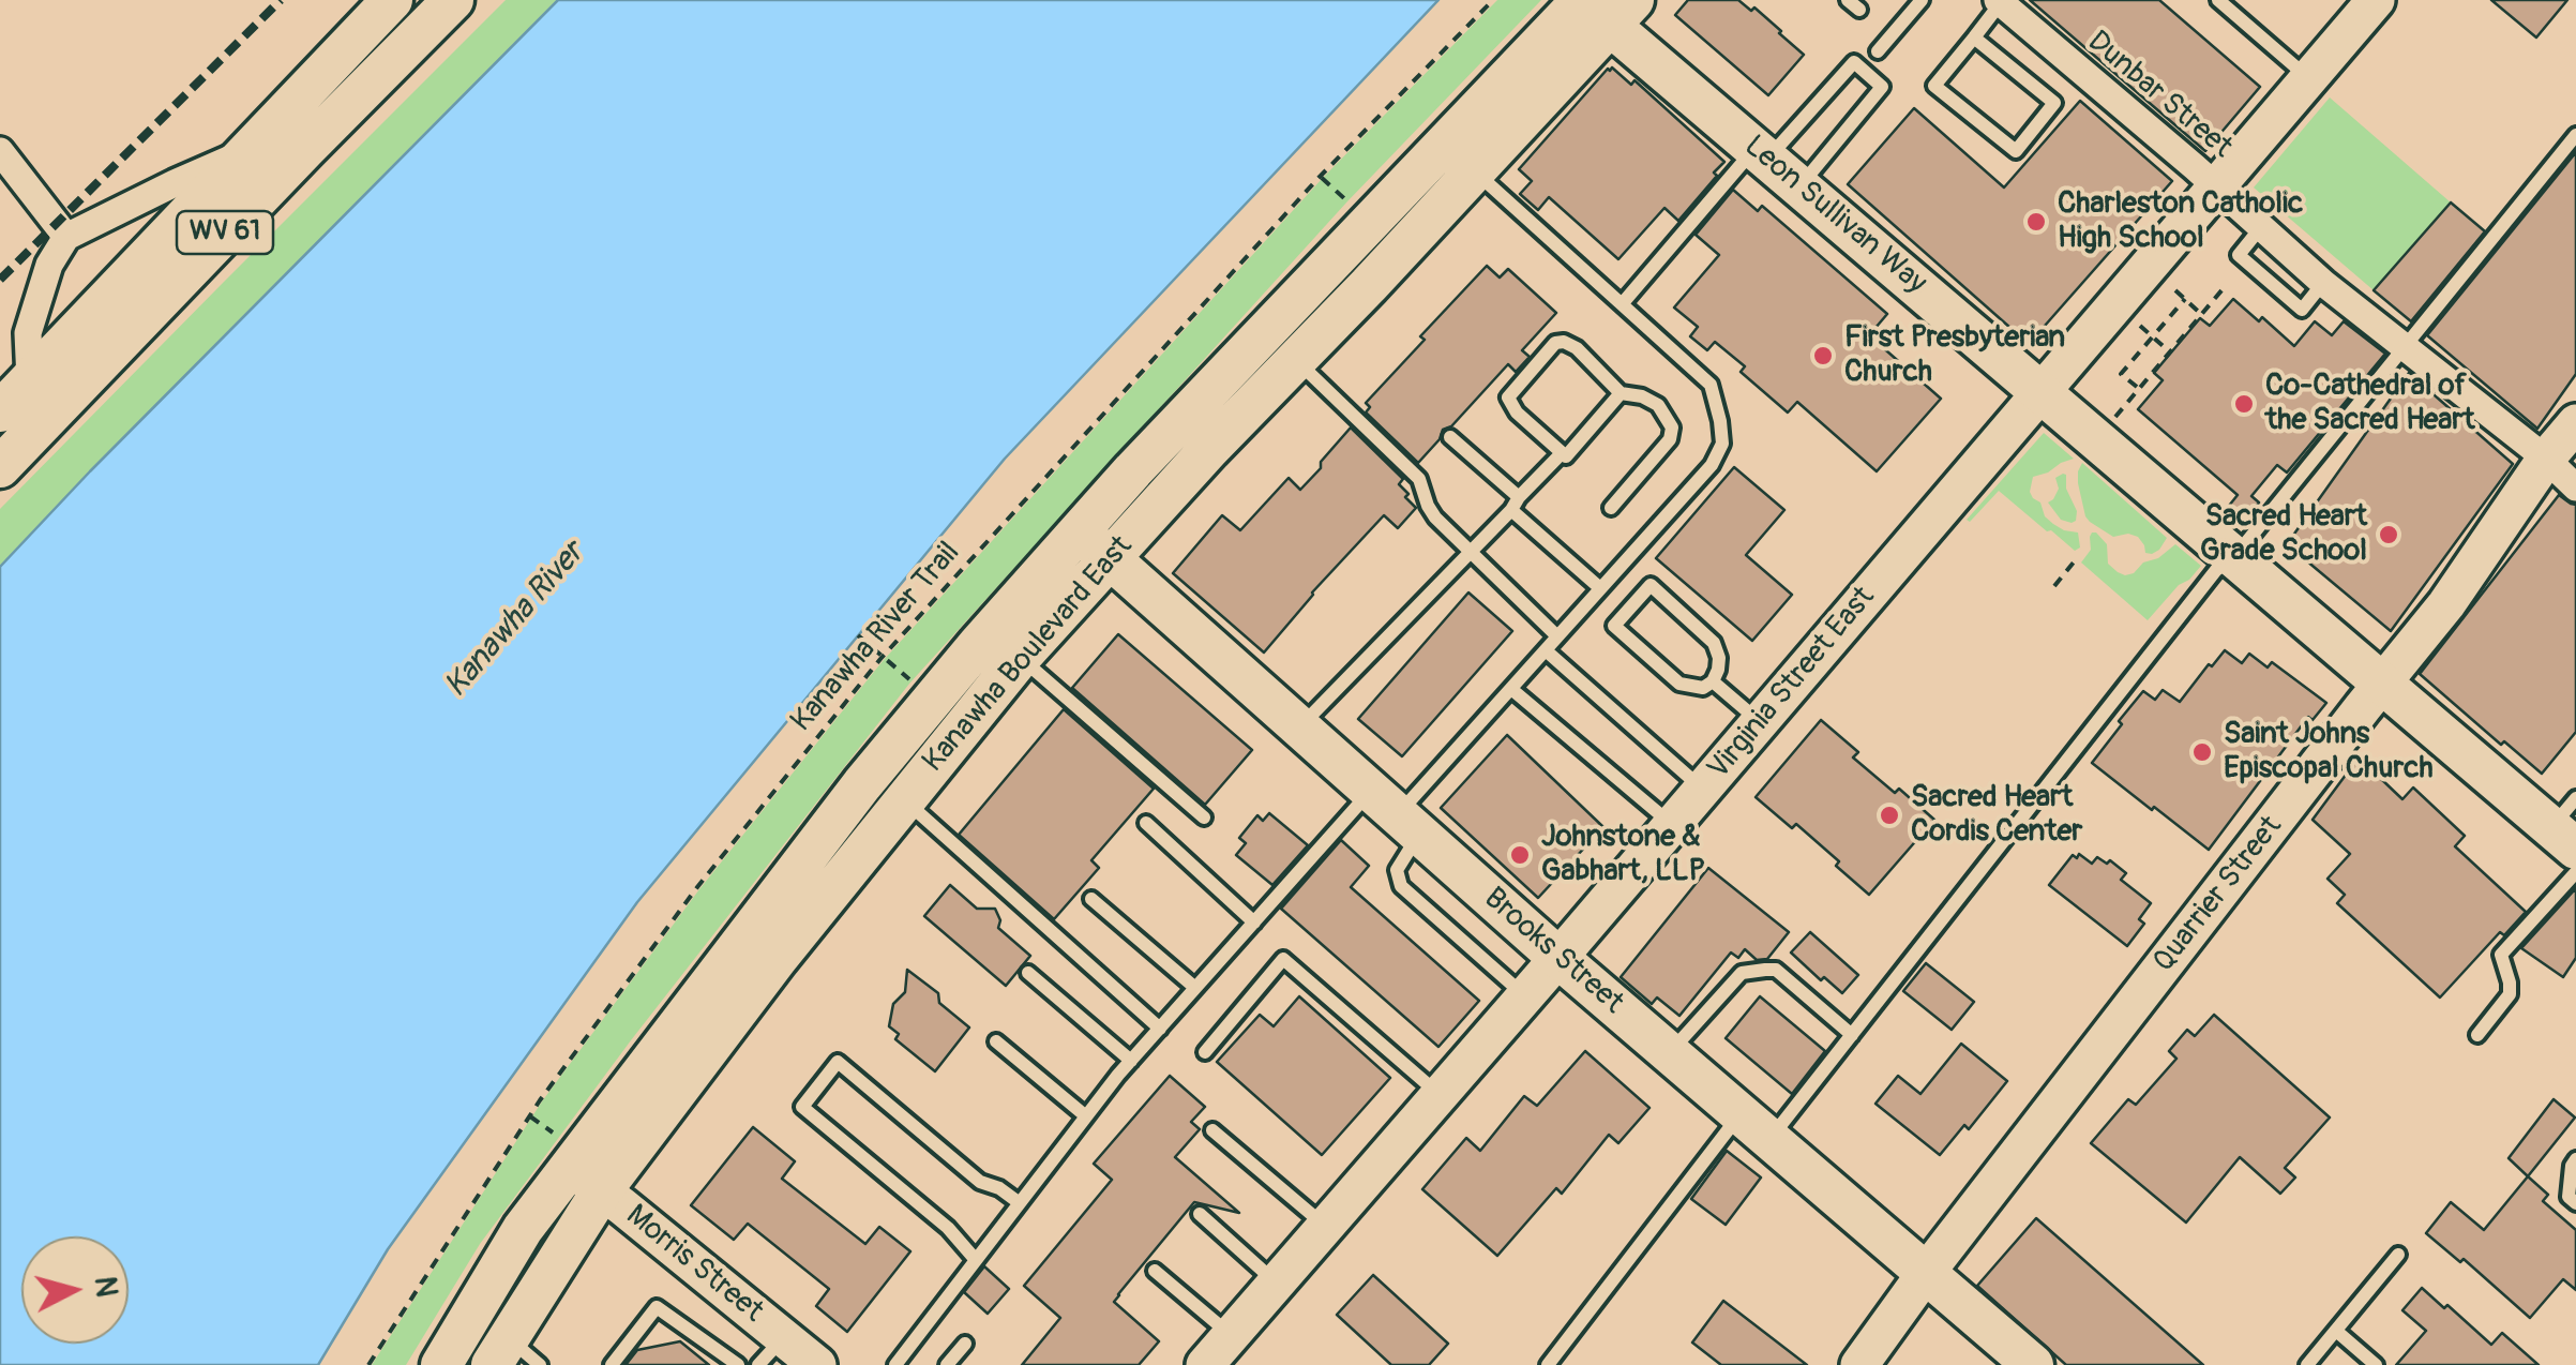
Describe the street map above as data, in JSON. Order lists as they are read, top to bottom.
{
  "streets": {
    "main road": [
      "Leon Sullivan Way",
      "WV 61",
      "Kanawha Boulevard East",
      "Virginia Street East",
      "Quarrier Street",
      "Brooks Street",
      "Morris Street"
    ],
    "street": ["Dunbar Street"],
    "path": ["Kanawha River Trail"]
  },
  "crossings": [
    ["Dunbar Street", "Virginia Street East"],
    ["Dunbar Street", "Quarrier Street"],
    ["Leon Sullivan Way", "Kanawha Boulevard East"],
    ["Leon Sullivan Way", "Virginia Street East"],
    ["Leon Sullivan Way", "Quarrier Street"],
    ["Kanawha Boulevard East", "Brooks Street"],
    ["Kanawha Boulevard East", "Morris Street"],
    ["Virginia Street East", "Brooks Street"],
    ["Quarrier Street", "Brooks Street"]
  ],
  "water": ["Kanawha River"],
  "places": [
    "Charleston Catholic High School",
    "First Presbyterian Church",
    "Co-Cathedral of the Sacred Heart",
    "Sacred Heart Grade School",
    "Saint Johns Episcopal Church",
    "Sacred Heart Cordis Center",
    "Johnstone & Gabhart, LLP"
  ],
  "north": "right"
}
